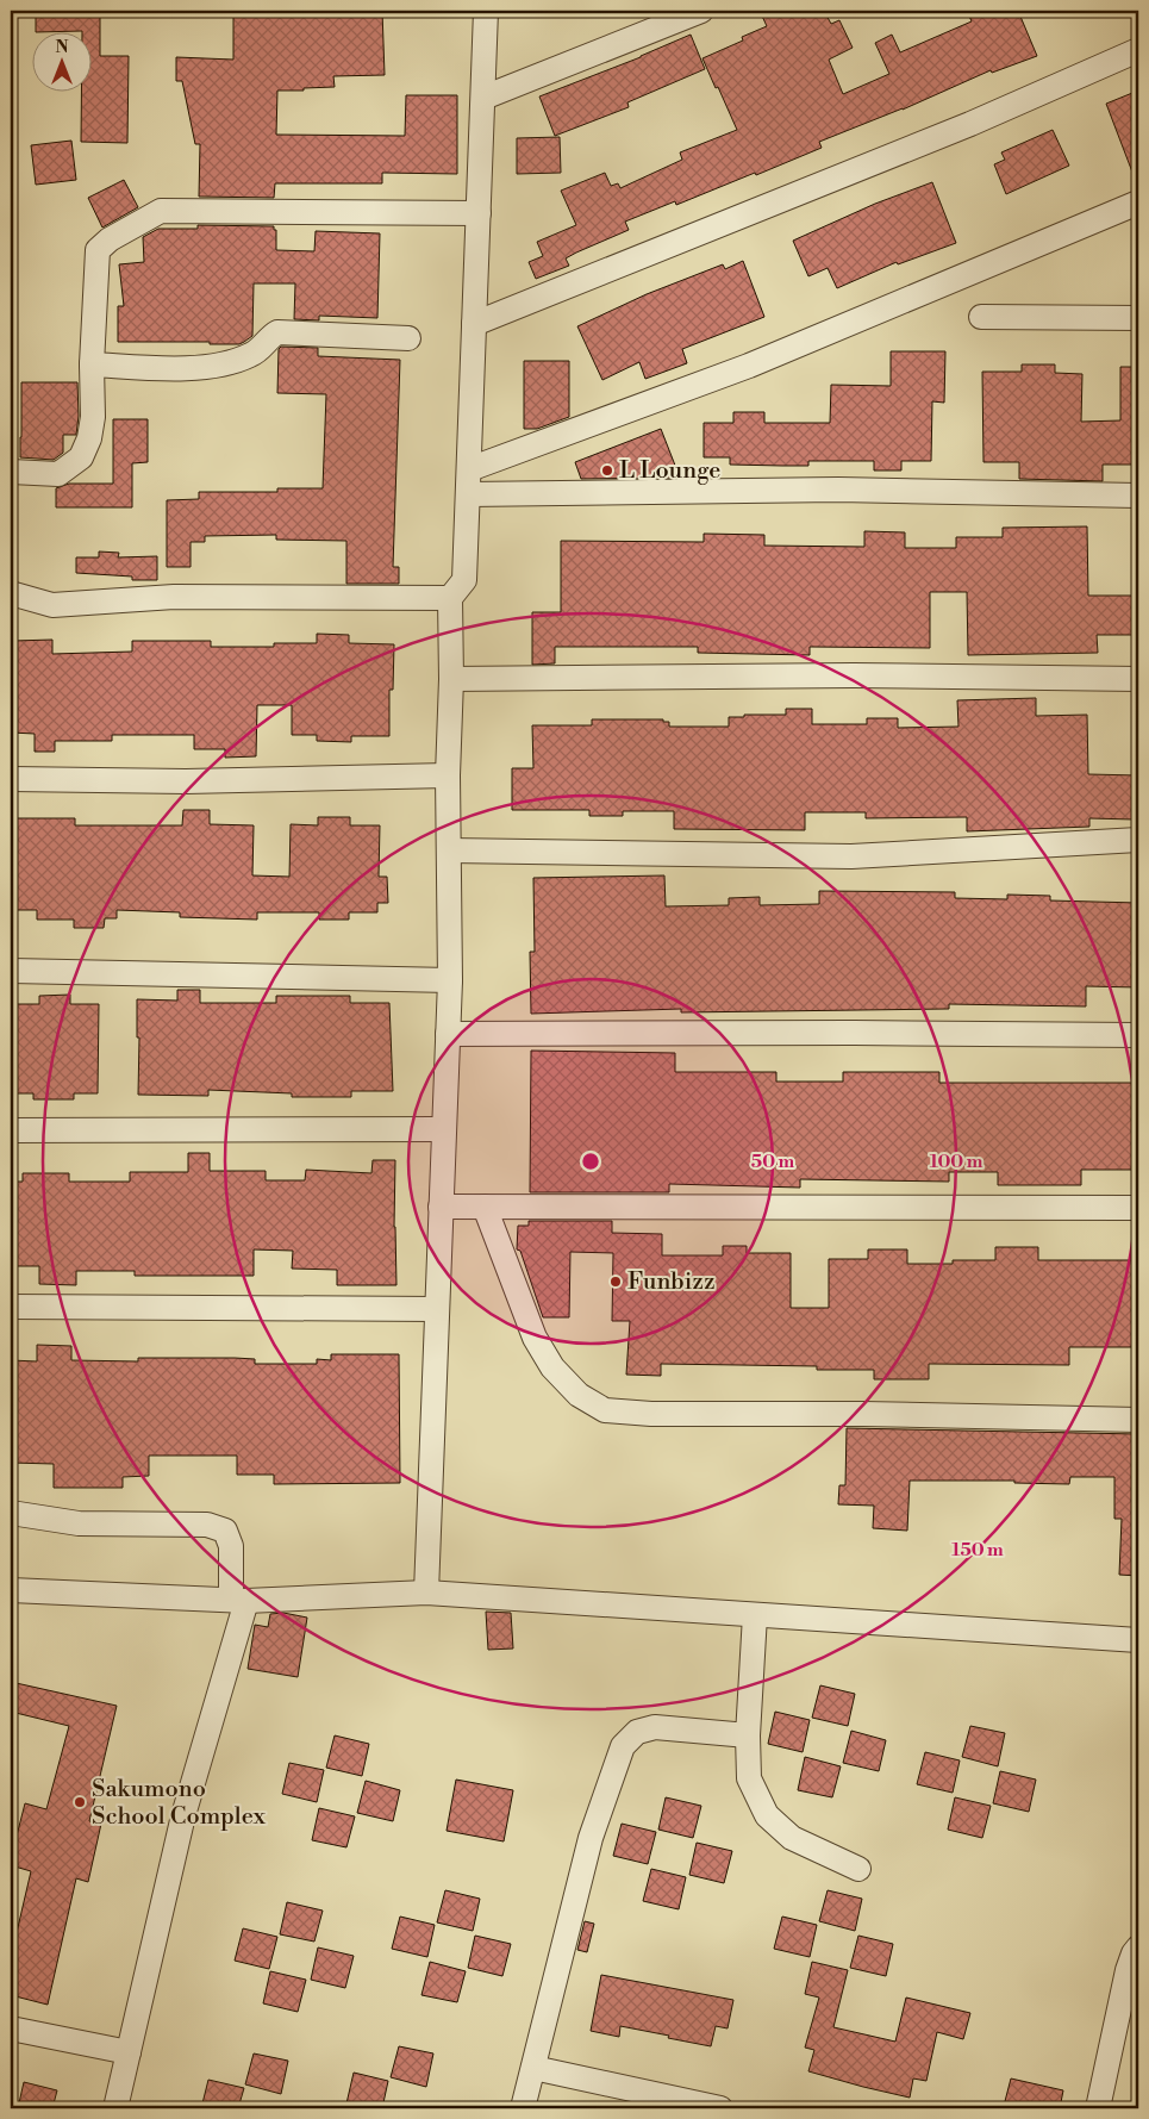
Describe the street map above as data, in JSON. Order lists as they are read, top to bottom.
{
  "places": ["L Lounge", "Funbizz", "Sakumono School Complex"],
  "north": "top",
  "rings": ["50 m", "100 m", "150 m"]
}
